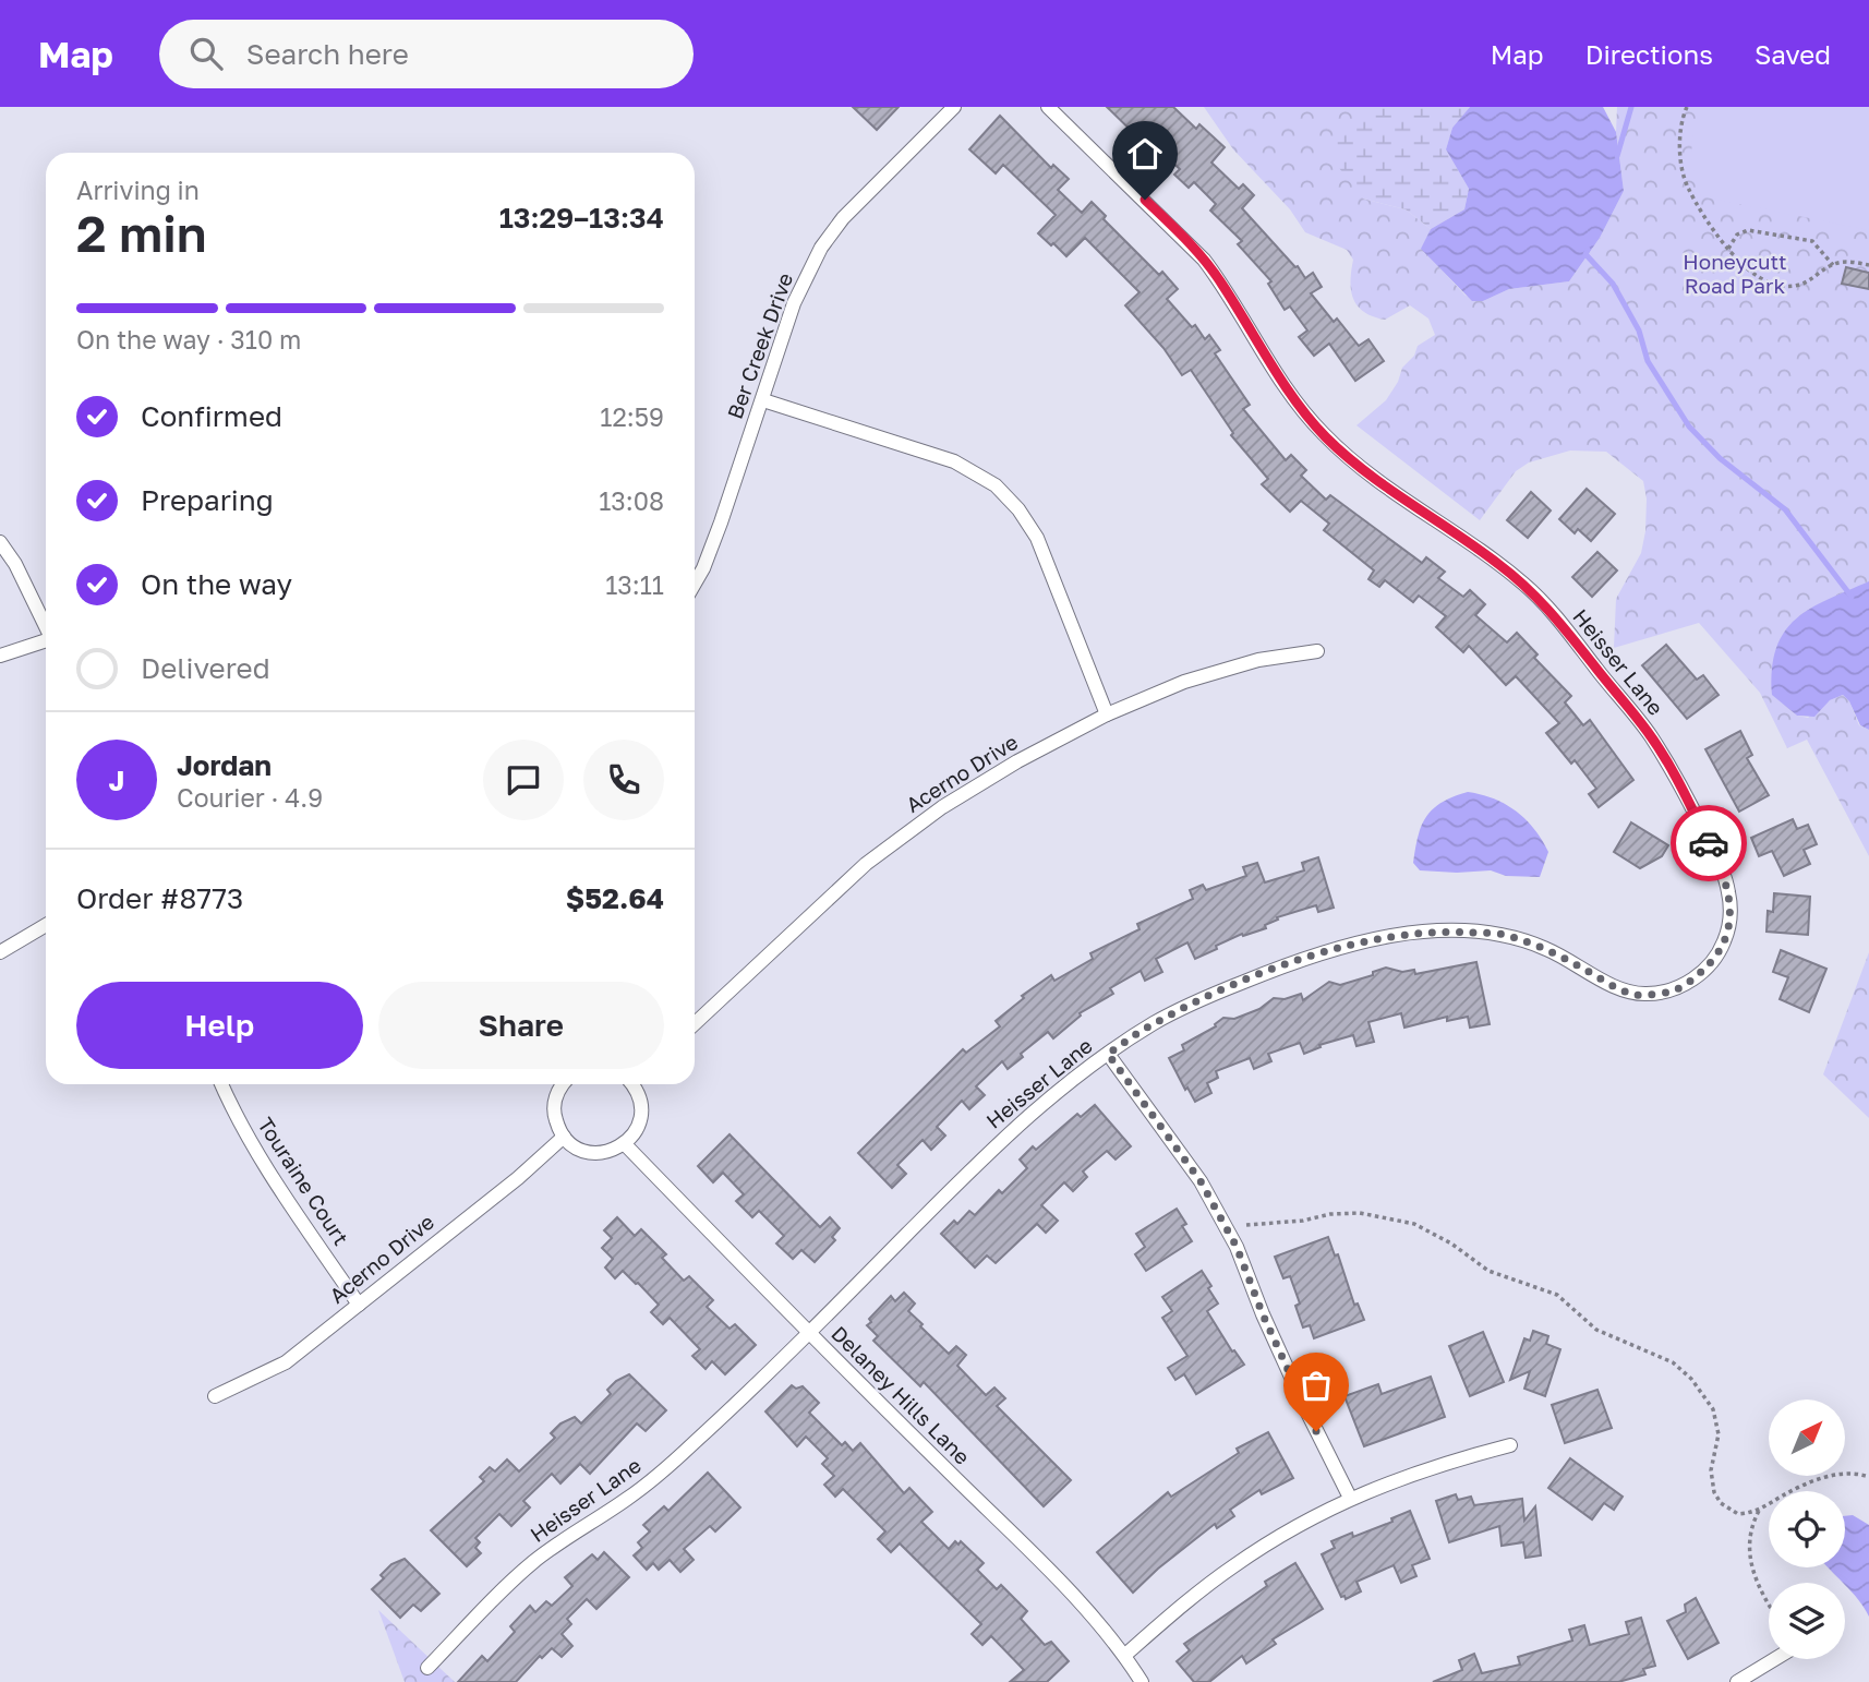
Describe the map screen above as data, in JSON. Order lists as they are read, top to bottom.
{
  "streets": {
    "street": [
      "Ber Creek Drive",
      "Heisser Lane",
      "Acerno Drive",
      "Touraine Court",
      "Delaney Hills Lane"
    ]
  },
  "crossings": [
    ["Heisser Lane", "Delaney Hills Lane"],
    ["Acerno Drive", "Touraine Court"]
  ],
  "parks": ["Honeycutt Road Park"],
  "north": "top right",
  "page": {
    "header": "Map",
    "search": "Search here",
    "nav": ["Map", "Directions", "Saved"],
    "heading": ["2 min", "Arriving in", "13:29–13:34"],
    "panel": [
      "Jordan",
      "Courier · 4.9",
      "Order #8773",
      "$52.64"
    ],
    "bar": "On the way · 310 m",
    "list": [
      ["Confirmed", "12:59"],
      ["Preparing", "13:08"],
      ["On the way", "13:11"],
      "Delivered"
    ],
    "round": "J",
    "buttons": ["Help", "Share"]
  }
}
